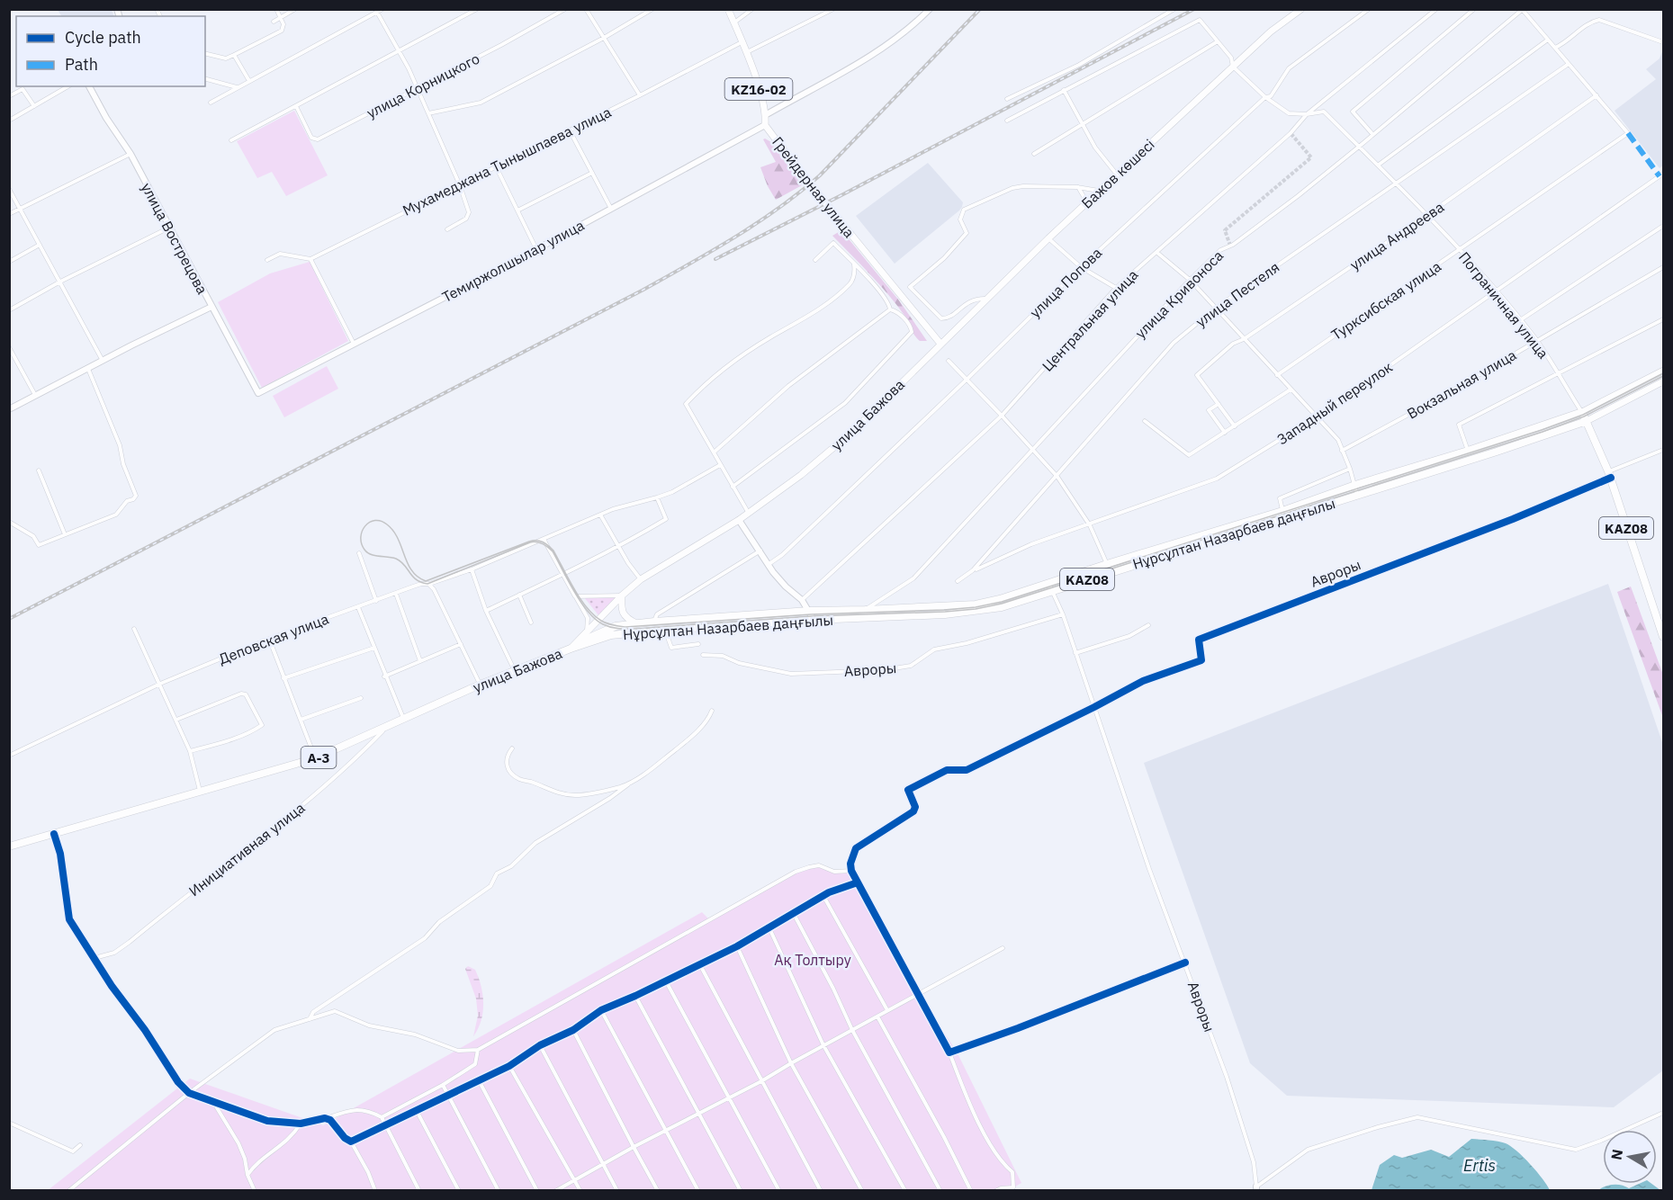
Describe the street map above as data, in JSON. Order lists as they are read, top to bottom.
{
  "streets": {
    "highway": [
      "Пограничная улица",
      "улица Бажова",
      "KAZ08",
      "Нұрсұлтан Назарбаев даңғылы",
      "A-3"
    ],
    "main road": ["KZ16-02", "Бажов көшесі", "Грейдерная улица"],
    "street": [
      "улица Корницкого",
      "Мухамеджана Тынышпаева улица",
      "улица Андреева",
      "улица Вострецова",
      "Темиржолшылар улица",
      "улица Попова",
      "улица Кривоноса",
      "улица Пестеля",
      "Турксибская улица",
      "Центральная улица",
      "Вокзальная улица",
      "Западный переулок",
      "Авроры",
      "Деповская улица",
      "Инициативная улица"
    ]
  },
  "crossings": [
    ["Мухамеджана Тынышпаева улица", "Грейдерная улица"],
    ["Бажов көшесі", "Грейдерная улица"],
    ["Бажов көшесі", "Пограничная улица"],
    ["Бажов көшесі", "улица Бажова"],
    ["Грейдерная улица", "Темиржолшылар улица"],
    ["Грейдерная улица", "улица Бажова"],
    ["улица Андреева", "Турксибская улица"],
    ["улица Андреева", "Пограничная улица"],
    ["улица Вострецова", "Темиржолшылар улица"],
    ["улица Попова", "Пограничная улица"],
    ["улица Кривоноса", "Пограничная улица"],
    ["улица Кривоноса", "Нұрсұлтан Назарбаев даңғылы"],
    ["улица Пестеля", "Пограничная улица"],
    ["улица Пестеля", "Западный переулок"],
    ["Турксибская улица", "Пограничная улица"],
    ["Пограничная улица", "Центральная улица"],
    ["Пограничная улица", "Вокзальная улица"],
    ["Пограничная улица", "Западный переулок"],
    ["Пограничная улица", "Нұрсұлтан Назарбаев даңғылы"],
    ["Пограничная улица", "Авроры"],
    ["улица Бажова", "Нұрсұлтан Назарбаев даңғылы"],
    ["улица Бажова", "Инициативная улица"],
    ["Нұрсұлтан Назарбаев даңғылы", "Авроры"]
  ],
  "water": ["Ertis"],
  "parks": ["Ақ Толтыру"],
  "legend": ["Cycle path", "Path"],
  "north": "left"
}
